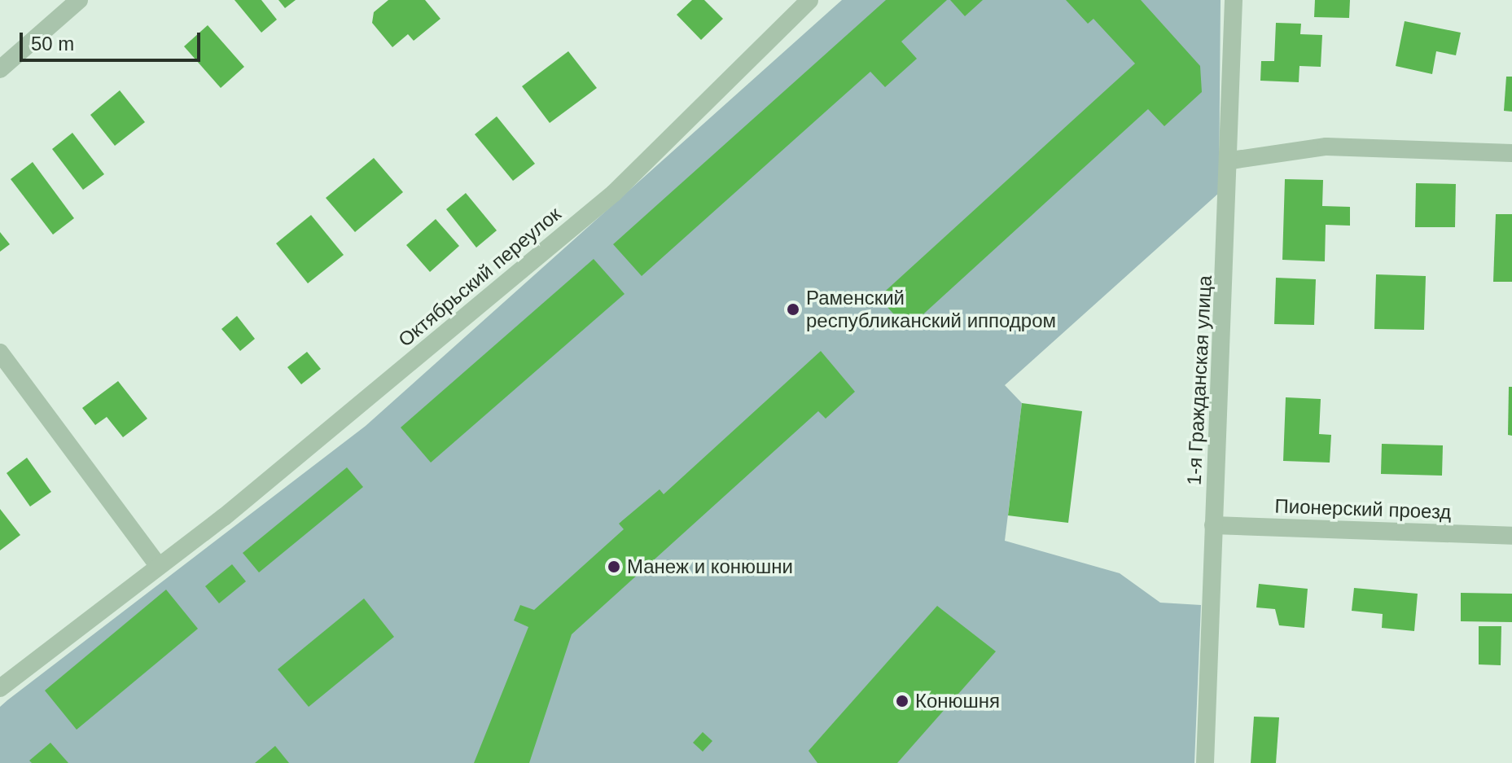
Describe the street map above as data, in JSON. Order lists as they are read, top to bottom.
{
  "streets": {
    "street": ["Октябрьский переулок", "1-я Гражданская улица", "Пионерский проезд"]
  },
  "crossings": [
    ["1-я Гражданская улица", "Пионерский проезд"]
  ],
  "places": ["Раменский республиканский ипподром", "Манеж и конюшни", "Конюшня"],
  "scale_bar": "50 m"
}
